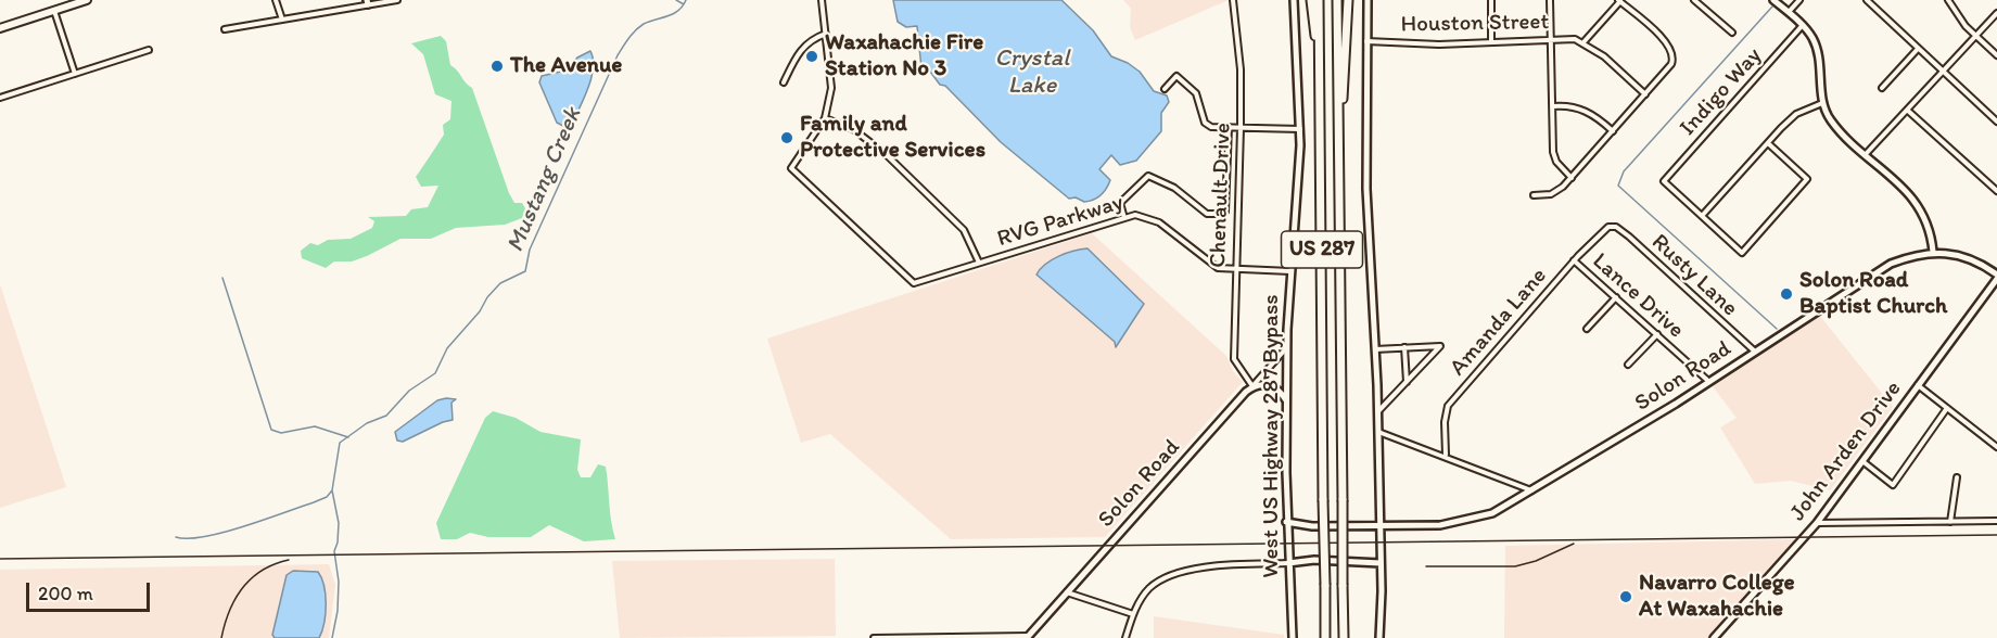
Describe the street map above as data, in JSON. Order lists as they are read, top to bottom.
{
  "streets": {
    "highway": ["US 287"],
    "main road": ["Solon Road", "West US Highway 287 Bypass", "John Arden Drive"],
    "street": [
      "Houston Street",
      "Indigo Way",
      "Chenault Drive",
      "RVG Parkway",
      "Rusty Lane",
      "Lance Drive",
      "Amanda Lane"
    ]
  },
  "crossings": [
    ["Chenault Drive", "RVG Parkway"],
    ["Chenault Drive", "Solon Road"],
    ["RVG Parkway", "West US Highway 287 Bypass"],
    ["Rusty Lane", "Amanda Lane"],
    ["Rusty Lane", "Solon Road"],
    ["Lance Drive", "Amanda Lane"],
    ["Lance Drive", "Solon Road"],
    ["Solon Road", "West US Highway 287 Bypass"],
    ["Solon Road", "John Arden Drive"]
  ],
  "water": ["Crystal Lake", "Mustang Creek"],
  "places": [
    "Waxahachie Fire Station No 3",
    "The Avenue",
    "Family and Protective Services",
    "Solon Road Baptist Church",
    "Navarro College At Waxahachie"
  ],
  "scale_bar": "200 m"
}
